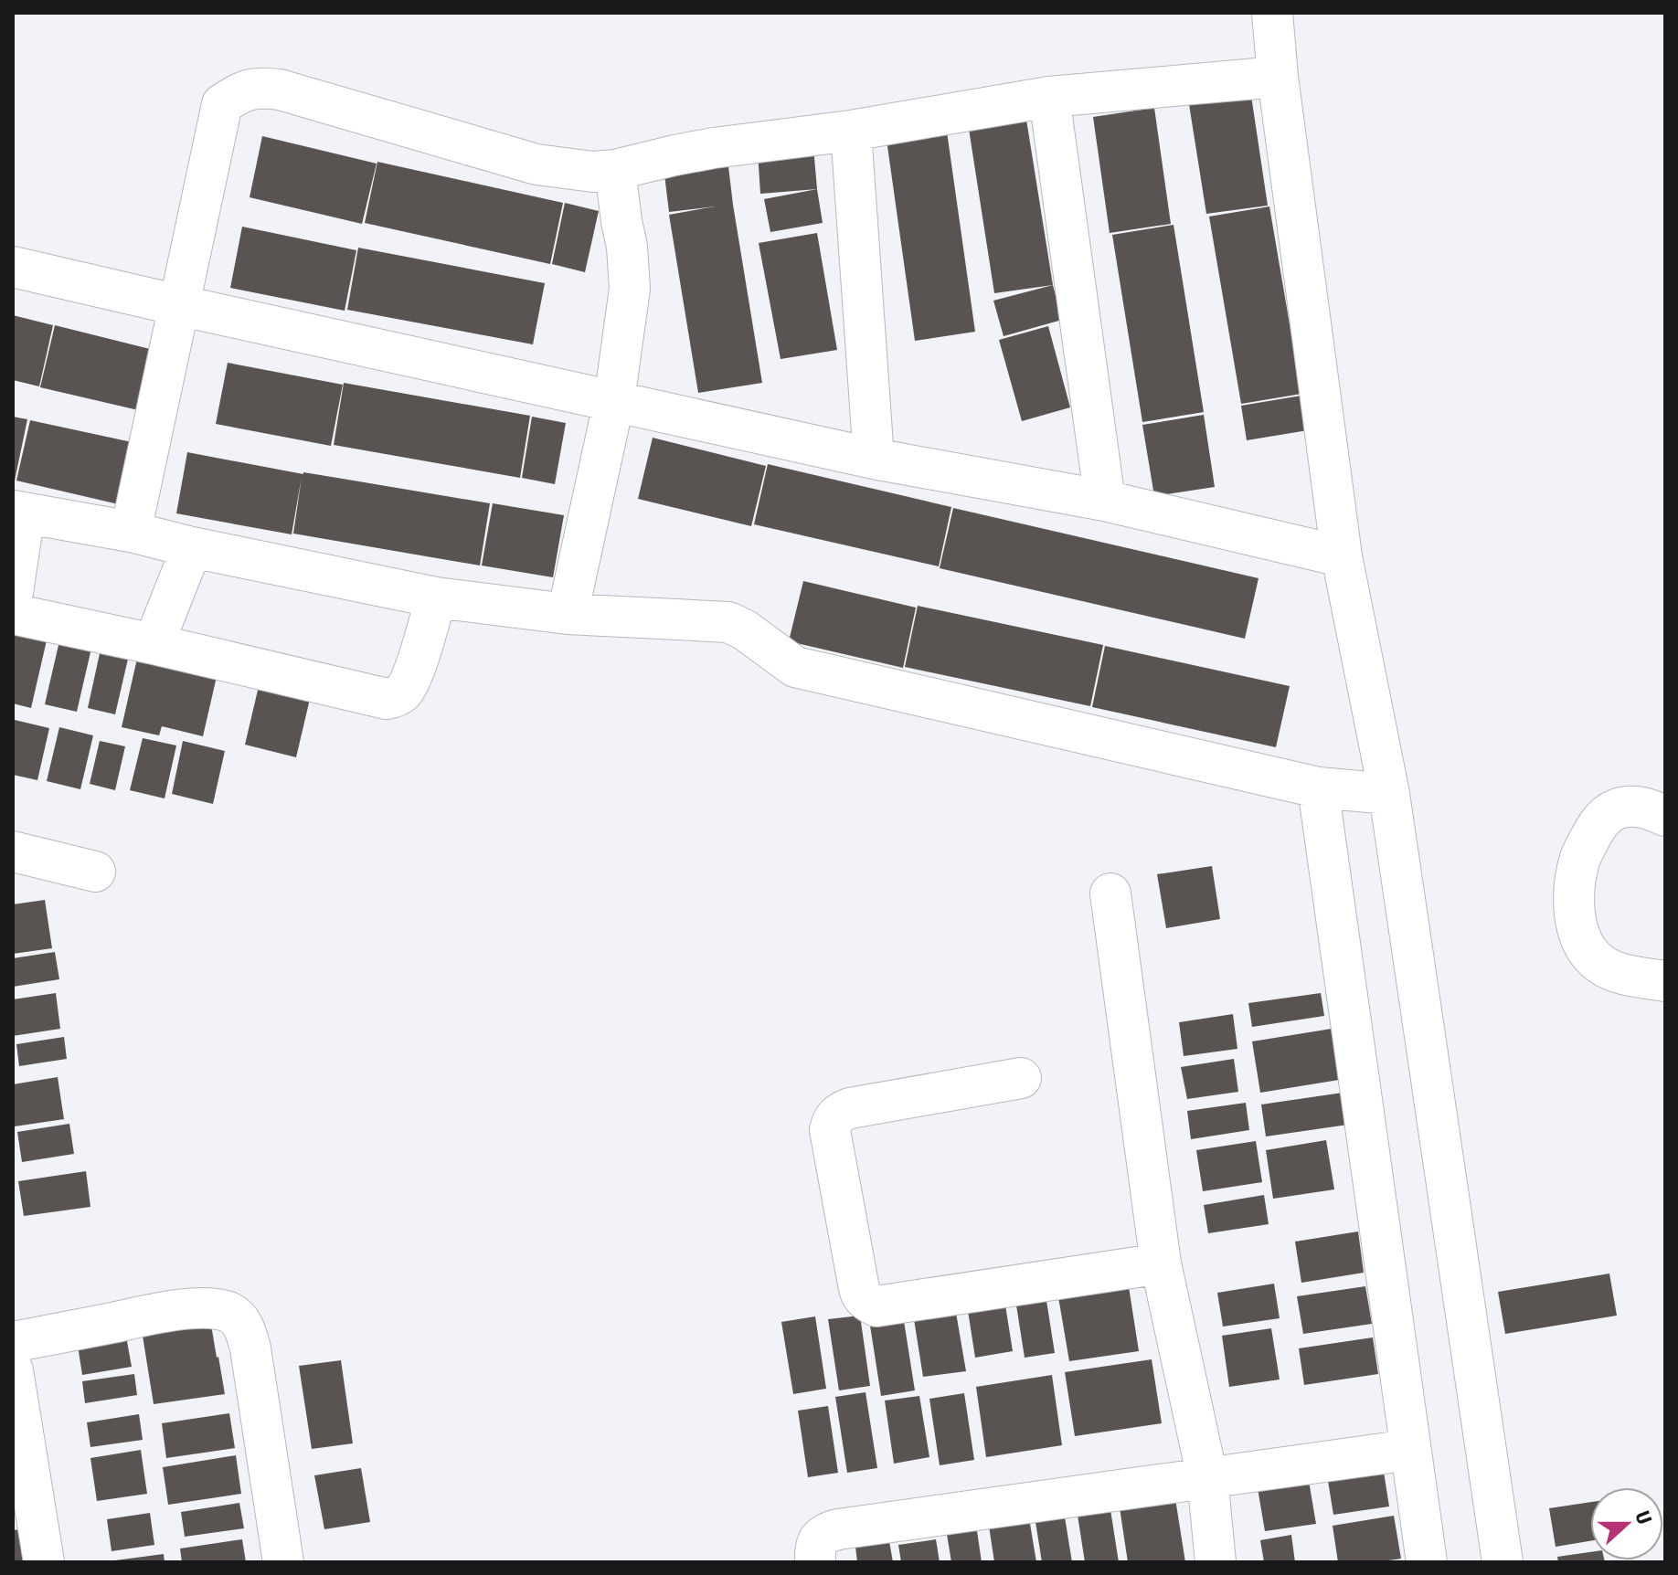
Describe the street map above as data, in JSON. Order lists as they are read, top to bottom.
{
  "north": "right"
}
